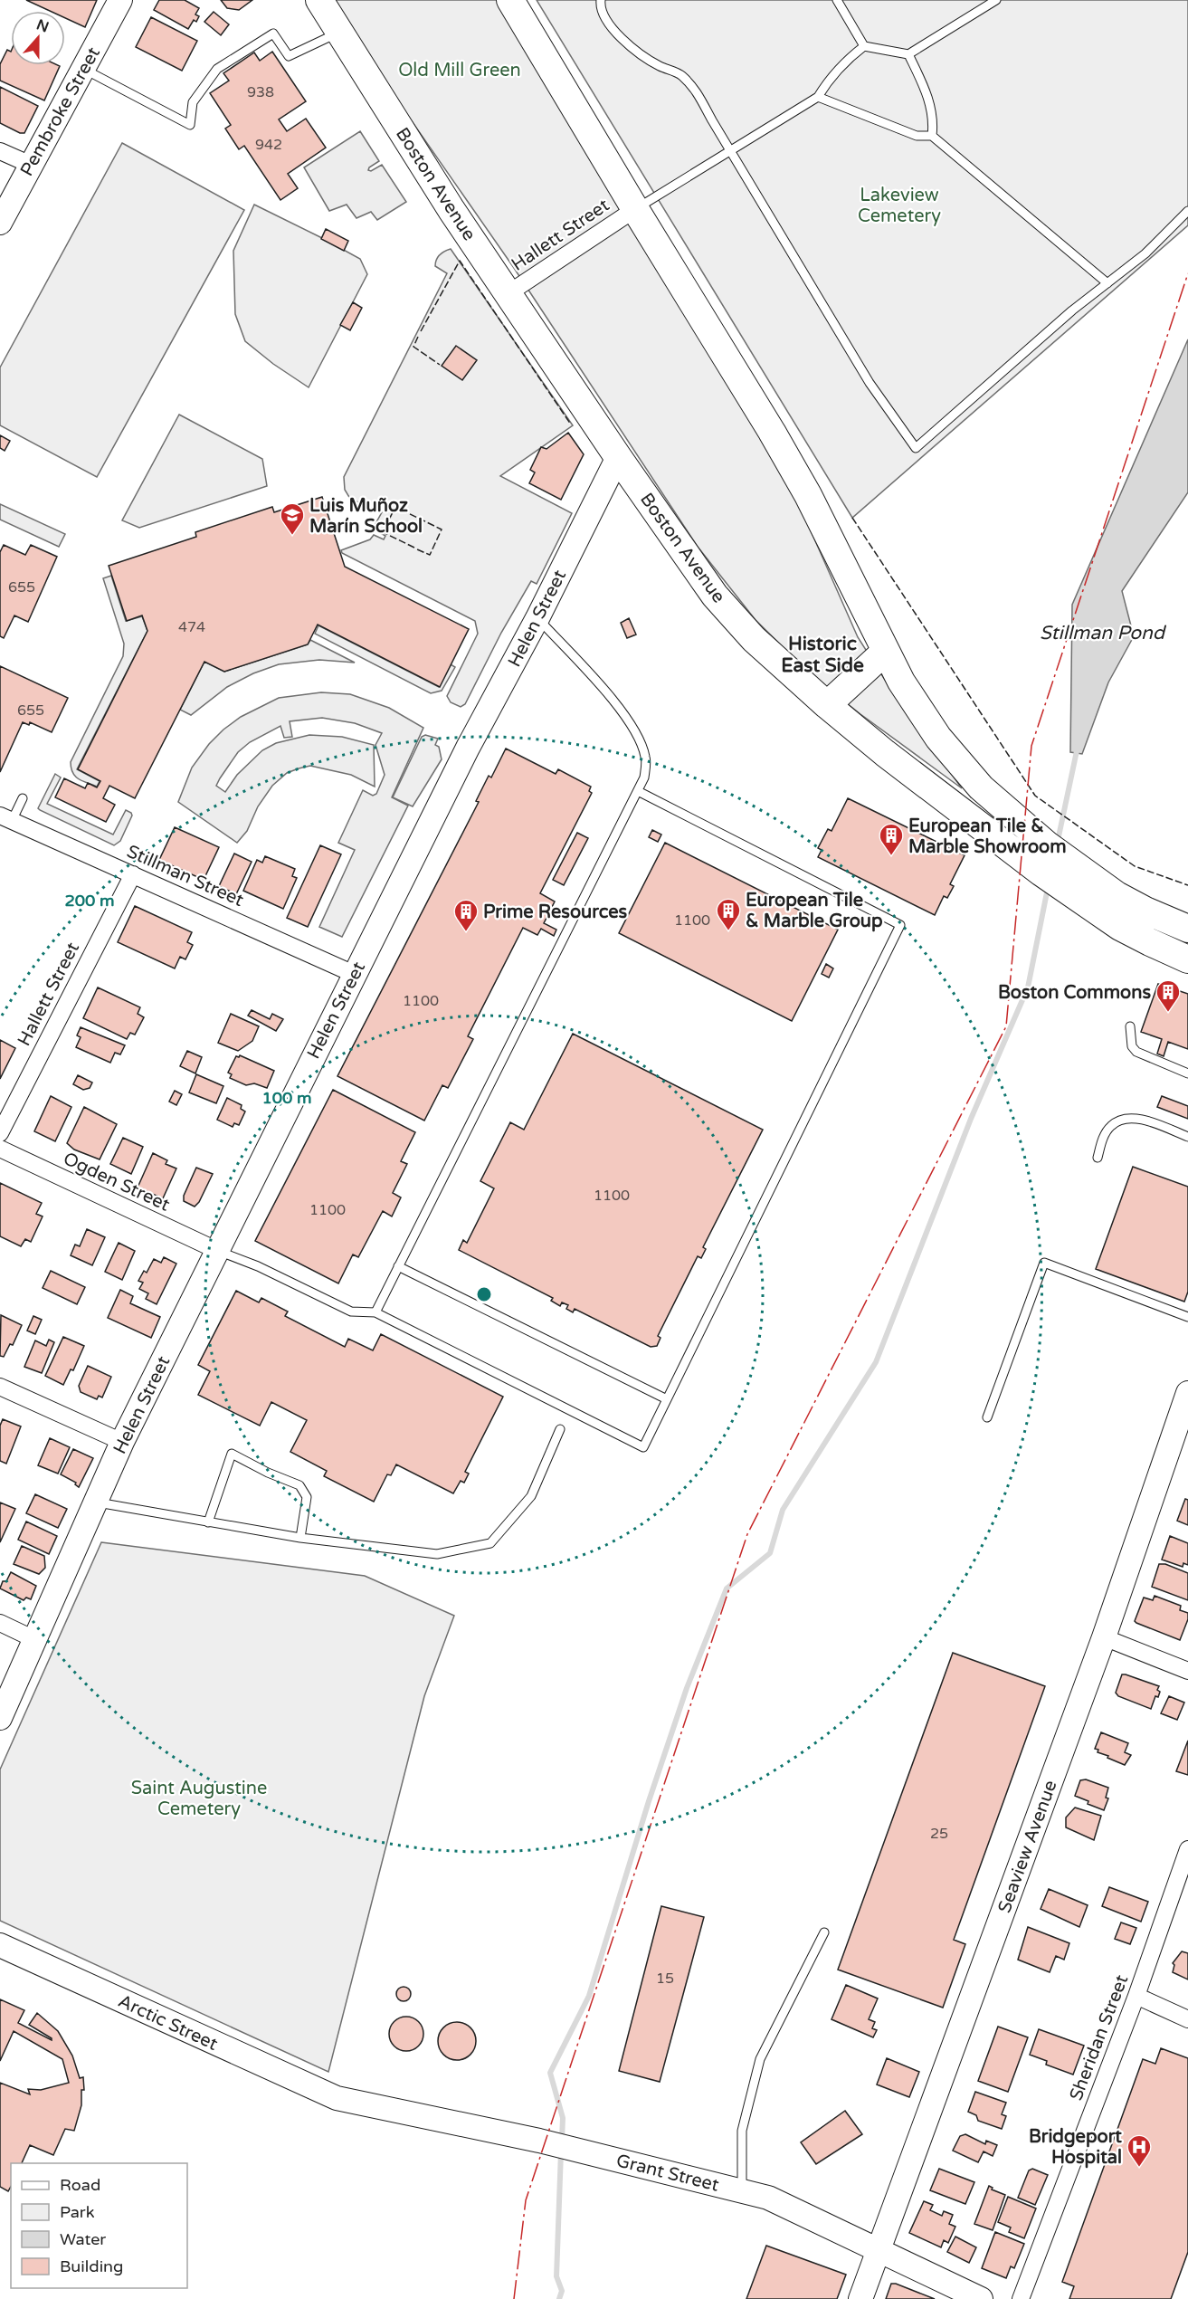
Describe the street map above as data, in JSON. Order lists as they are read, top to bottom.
{
  "streets": {
    "main road": [
      "Pembroke Street",
      "Boston Avenue",
      "Helen Street",
      "Seaview Avenue",
      "Arctic Street",
      "Grant Street"
    ],
    "street": [
      "Hallett Street",
      "Stillman Street",
      "Ogden Street",
      "Sheridan Street"
    ]
  },
  "crossings": [
    ["Boston Avenue", "Hallett Street"],
    ["Boston Avenue", "Helen Street"],
    ["Hallett Street", "Stillman Street"],
    ["Helen Street", "Stillman Street"],
    ["Helen Street", "Ogden Street"],
    ["Seaview Avenue", "Grant Street"],
    ["Arctic Street", "Grant Street"]
  ],
  "districts": ["Historic East Side"],
  "water": ["Stillman Pond"],
  "parks": ["Old Mill Green", "Lakeview Cemetery", "Saint Augustine Cemetery"],
  "places": {
    "school or university": ["Luis Muñoz Marín School"],
    "building": [
      "European Tile & Marble Showroom",
      "European Tile & Marble Group",
      "Prime Resources",
      "Boston Commons"
    ],
    "hospital": ["Bridgeport Hospital"]
  },
  "house_numbers": [
    "938",
    "942",
    "655",
    "474",
    "655",
    "1100",
    "1100",
    "1100",
    "1100",
    "25",
    "15"
  ],
  "legend": [
    "Road",
    "Park",
    "Water",
    "Building"
  ],
  "north": "top",
  "rings": ["200 m", "100 m"]
}
